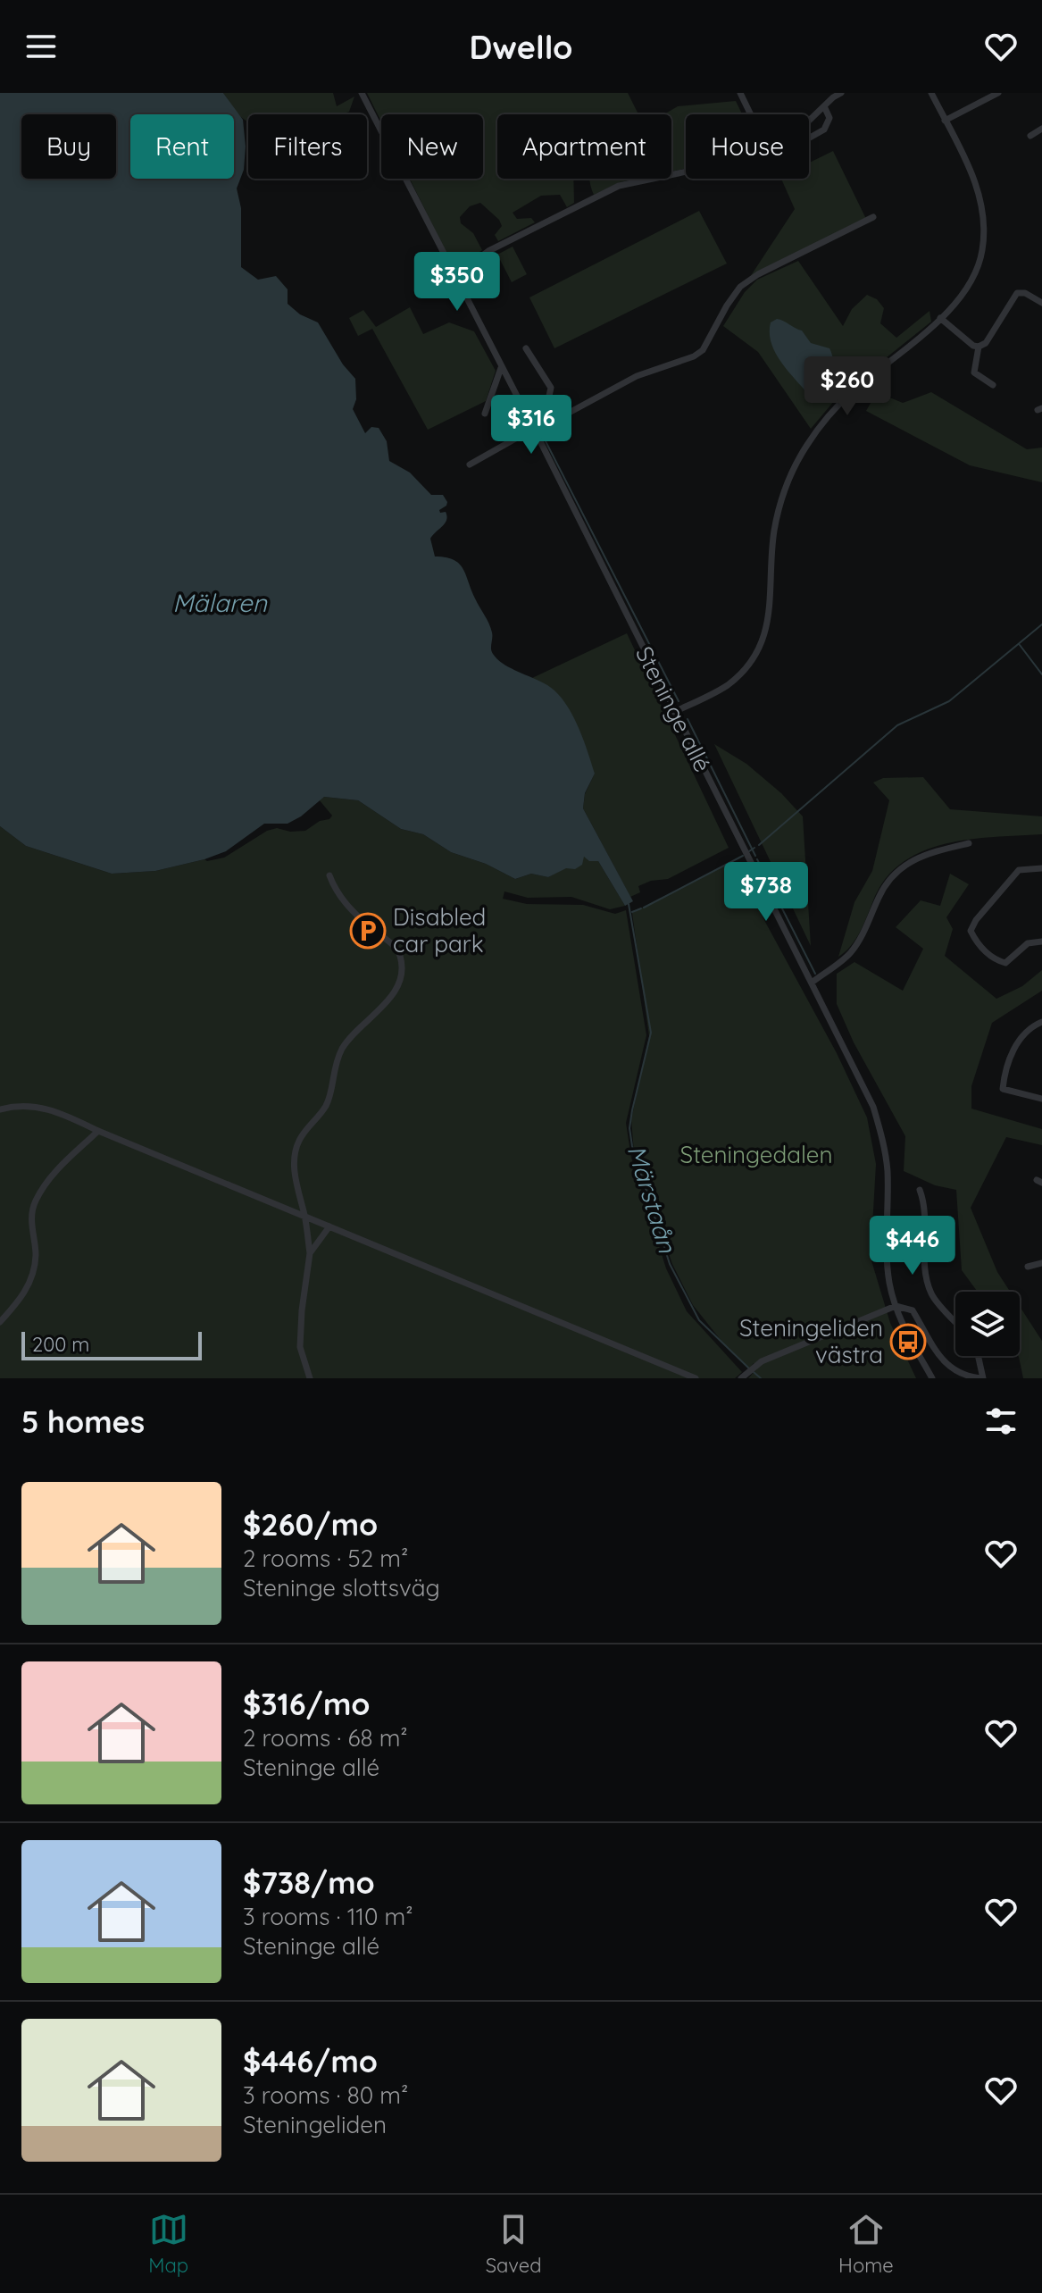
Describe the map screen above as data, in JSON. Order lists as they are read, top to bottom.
{
  "streets": {
    "street": ["Steninge allé"]
  },
  "water": ["Mälaren", "Märstaån"],
  "parks": ["Steningedalen"],
  "places": {
    "parking": ["Disabled car park"],
    "bus stop": ["Steningeliden västra"]
  },
  "scale_bar": "200 m",
  "page": {
    "header": "Dwello",
    "chip": [
      "Buy",
      "Rent",
      "Filters",
      "New",
      "Apartment",
      "House"
    ],
    "price": [
      "$350",
      "$260",
      "$316",
      "$738",
      "$446"
    ],
    "scale": "200 m",
    "heading": "5 homes",
    "list": [
      {
        "name": "$260/mo",
        "note": "2 rooms · 52 m² · Steninge slottsväg"
      },
      {
        "name": "$316/mo",
        "note": "2 rooms · 68 m² · Steninge allé"
      },
      {
        "name": "$738/mo",
        "note": "3 rooms · 110 m² · Steninge allé"
      },
      {
        "name": "$446/mo",
        "note": "3 rooms · 80 m² · Steningeliden"
      }
    ],
    "tabs": ["Map", "Saved", "Home"]
  }
}
